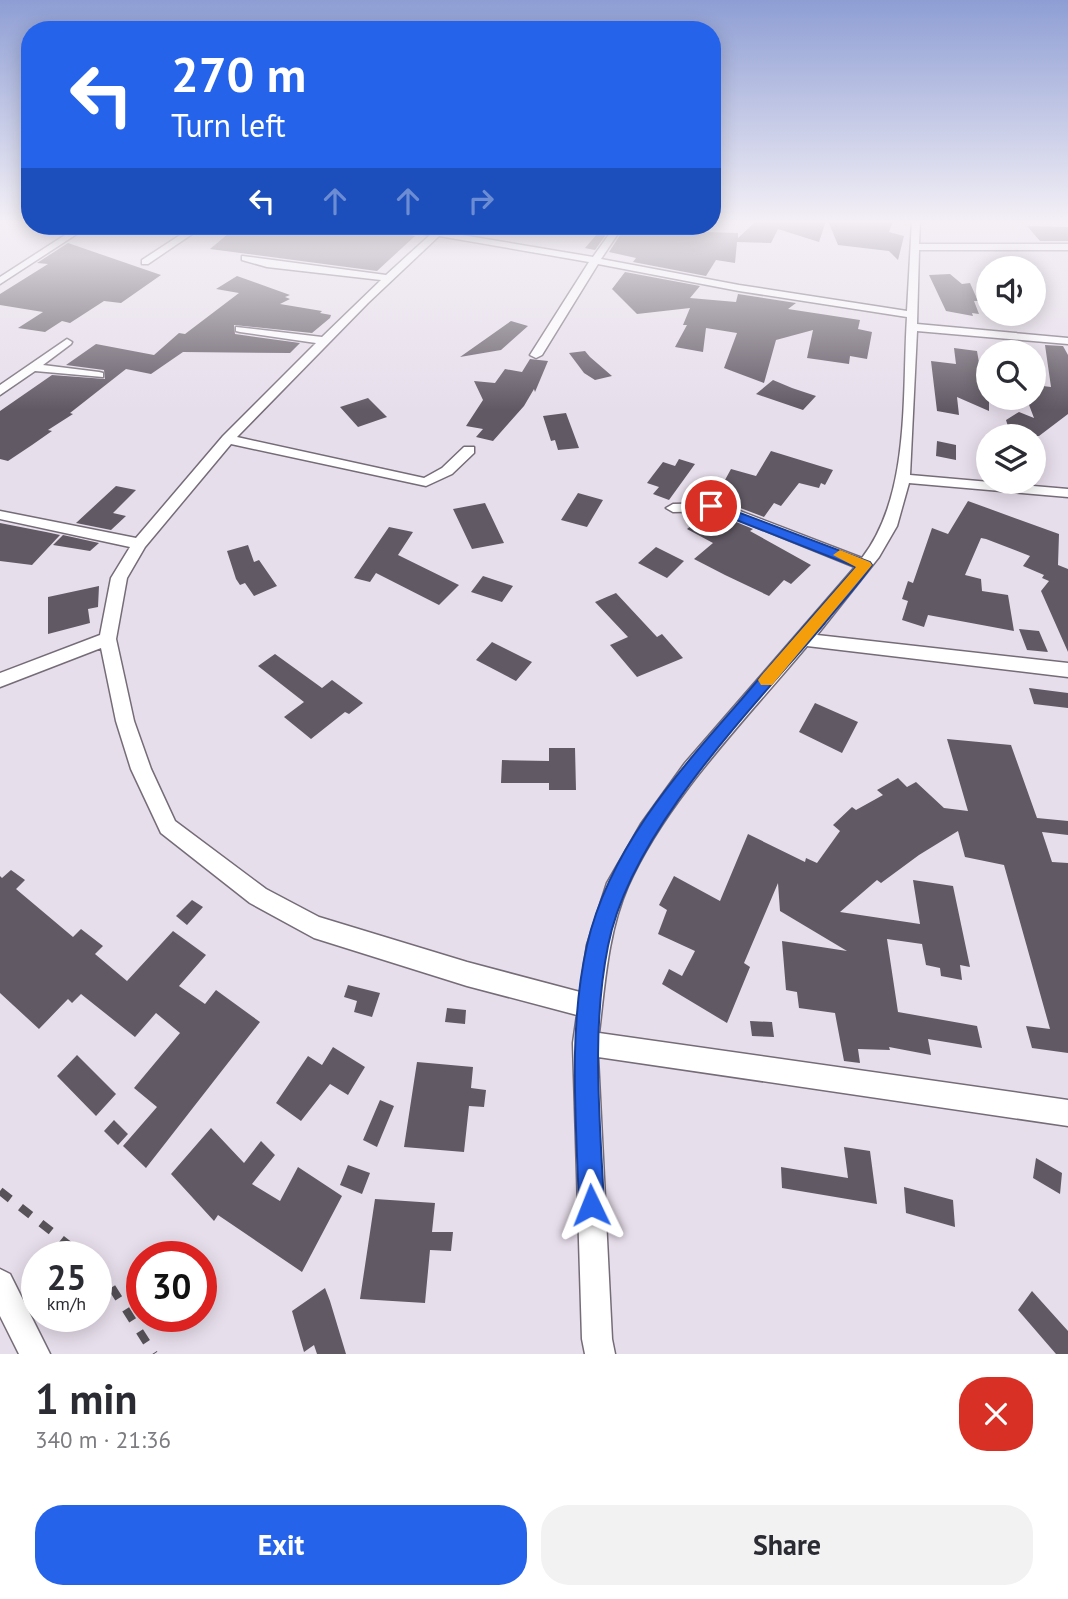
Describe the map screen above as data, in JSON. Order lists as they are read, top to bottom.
{
  "page": {
    "turn": ["270 m", "Turn left"],
    "speed": "25 km/h",
    "limit": "30",
    "heading": ["1 min", "340 m · 21:36"],
    "buttons": ["Exit", "Share"]
  }
}
